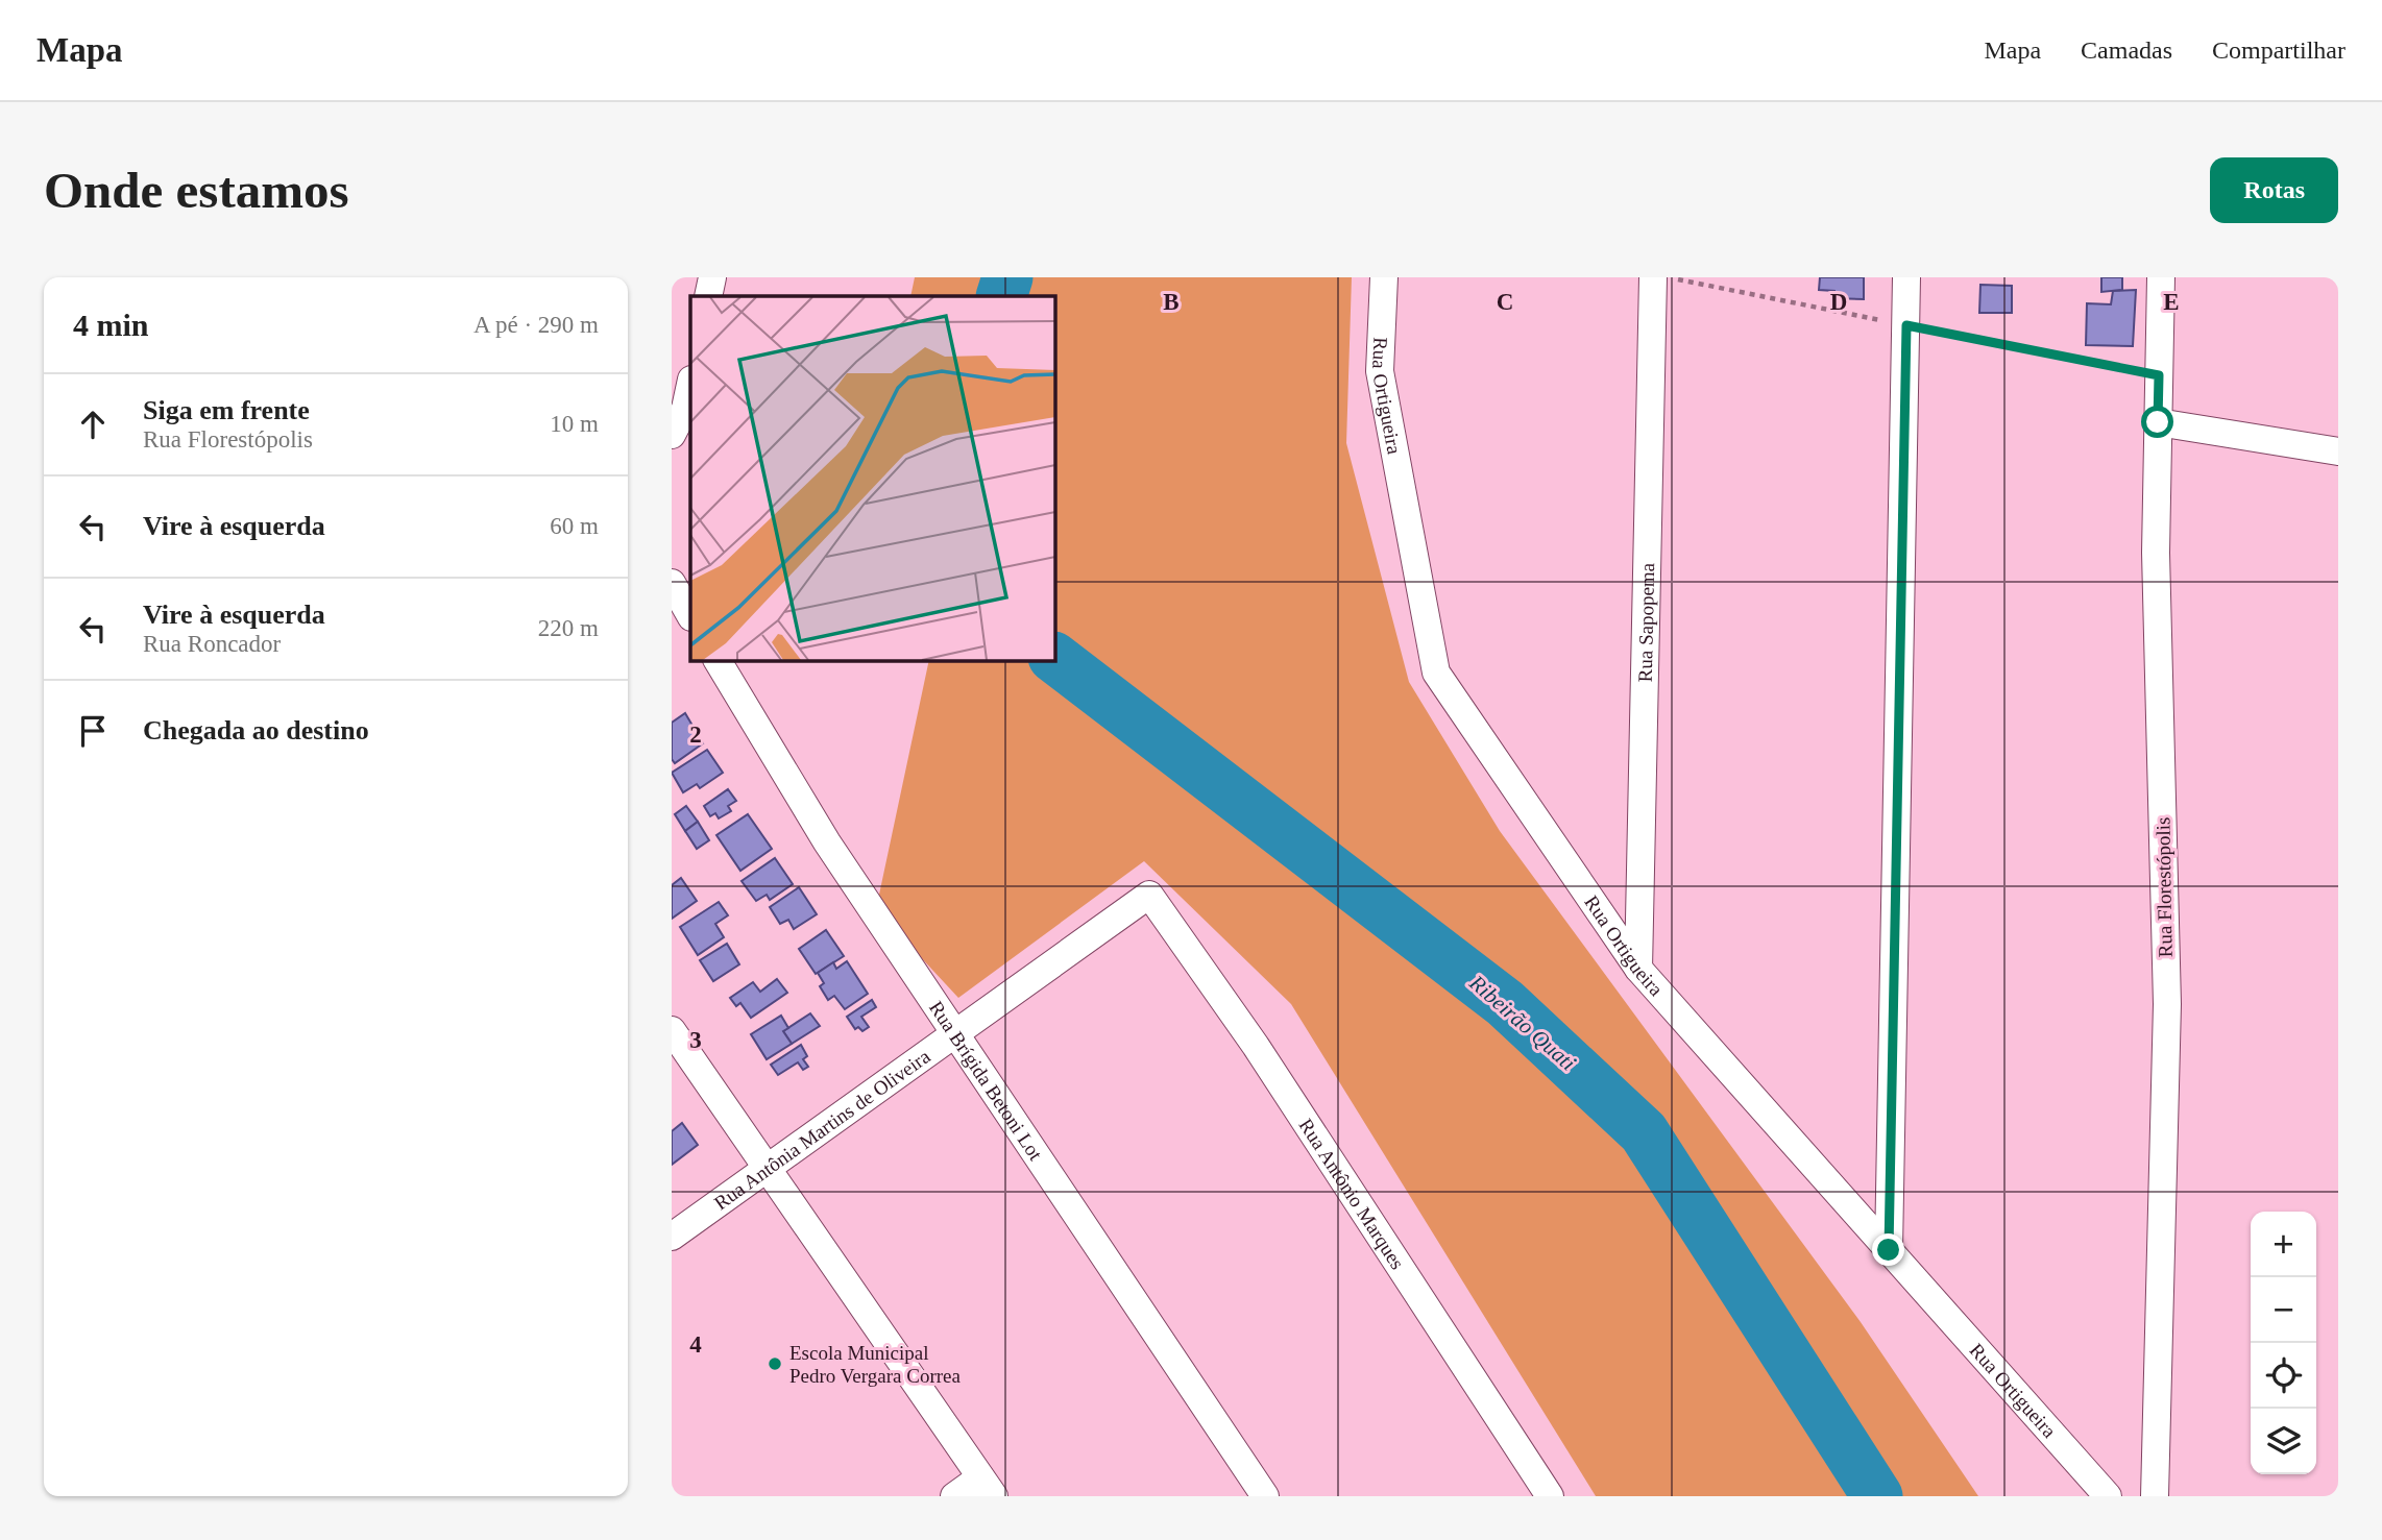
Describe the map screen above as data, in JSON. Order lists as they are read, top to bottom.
{
  "streets": {
    "street": [
      "Rua Ortigueira",
      "Rua Sapopema",
      "Rua Florestópolis",
      "Rua Brígida Betoni Lot",
      "Rua Antônia Martins de Oliveira",
      "Rua Antônio Marques"
    ]
  },
  "crossings": [
    ["Rua Ortigueira", "Rua Sapopema"],
    ["Rua Brígida Betoni Lot", "Rua Antônia Martins de Oliveira"],
    ["Rua Antônia Martins de Oliveira", "Rua Antônio Marques"]
  ],
  "water": ["Ribeirão Quati"],
  "places": ["Escola Municipal Pedro Vergara Correa"],
  "page": {
    "header": "Mapa",
    "nav": ["Mapa", "Camadas", "Compartilhar"],
    "buttons": "Rotas",
    "title": "Onde estamos",
    "heading": ["4 min", "A pé · 290 m"],
    "list": [
      ["Siga em frente", "Rua Florestópolis", "10 m"],
      ["Vire à esquerda", "60 m"],
      ["Vire à esquerda", "Rua Roncador", "220 m"],
      "Chegada ao destino"
    ],
    "map_buttons": ["+", "−"]
  },
  "grid": {
    "columns": [
      "B",
      "C",
      "D",
      "E"
    ],
    "rows": ["2", "3", "4"]
  }
}
